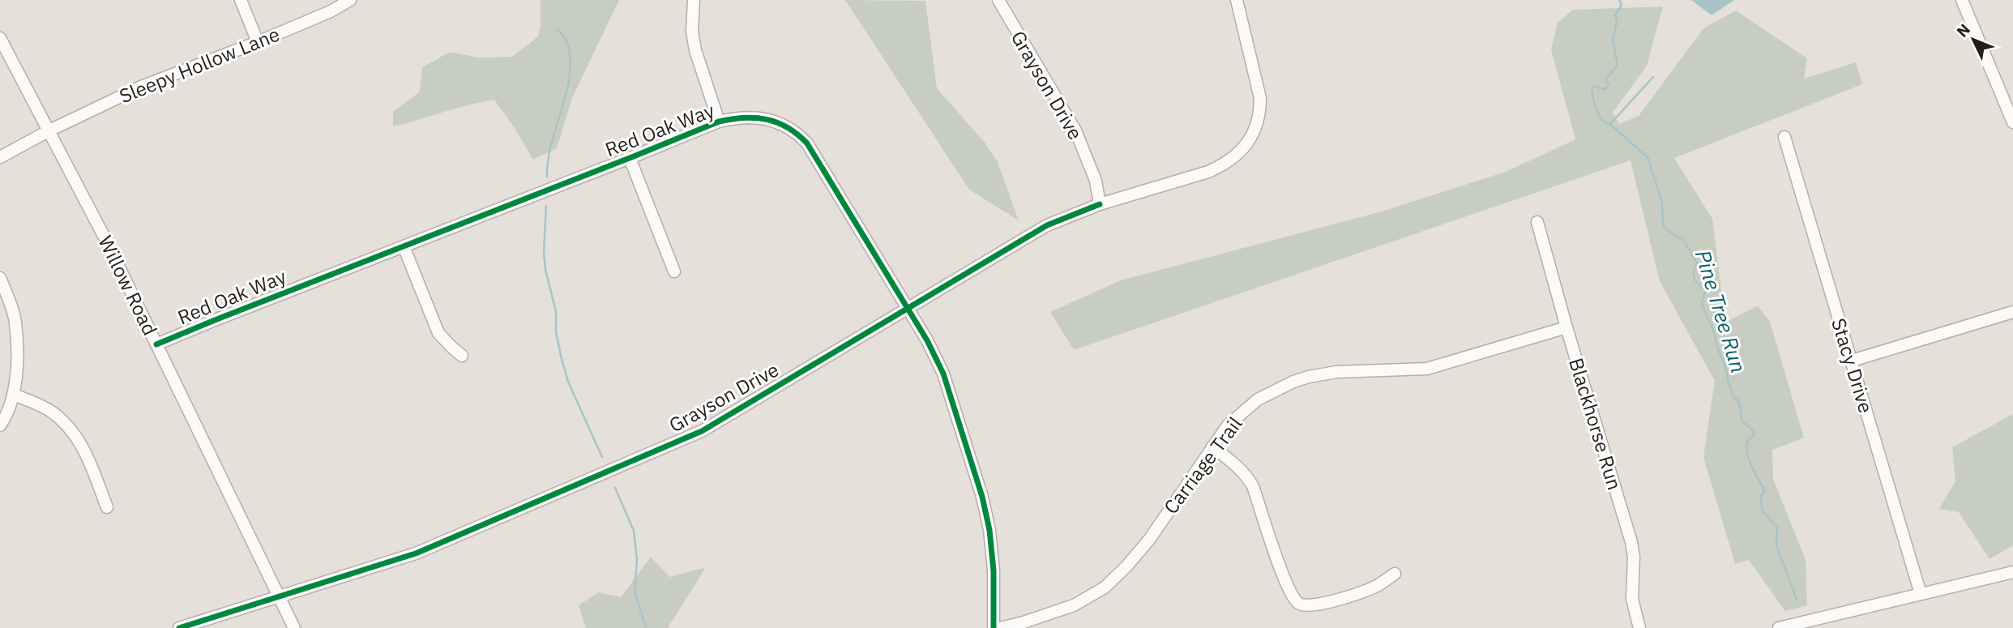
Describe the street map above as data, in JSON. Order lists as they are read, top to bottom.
{
  "streets": {
    "street": [
      "Sleepy Hollow Lane",
      "Grayson Drive",
      "Red Oak Way",
      "Willow Road",
      "Stacy Drive",
      "Blackhorse Run",
      "Carriage Trail"
    ]
  },
  "crossings": [
    ["Sleepy Hollow Lane", "Willow Road"],
    ["Grayson Drive", "Red Oak Way"],
    ["Grayson Drive", "Willow Road"],
    ["Red Oak Way", "Willow Road"],
    ["Blackhorse Run", "Carriage Trail"]
  ],
  "water": ["Pine Tree Run"],
  "north": "top left"
}
